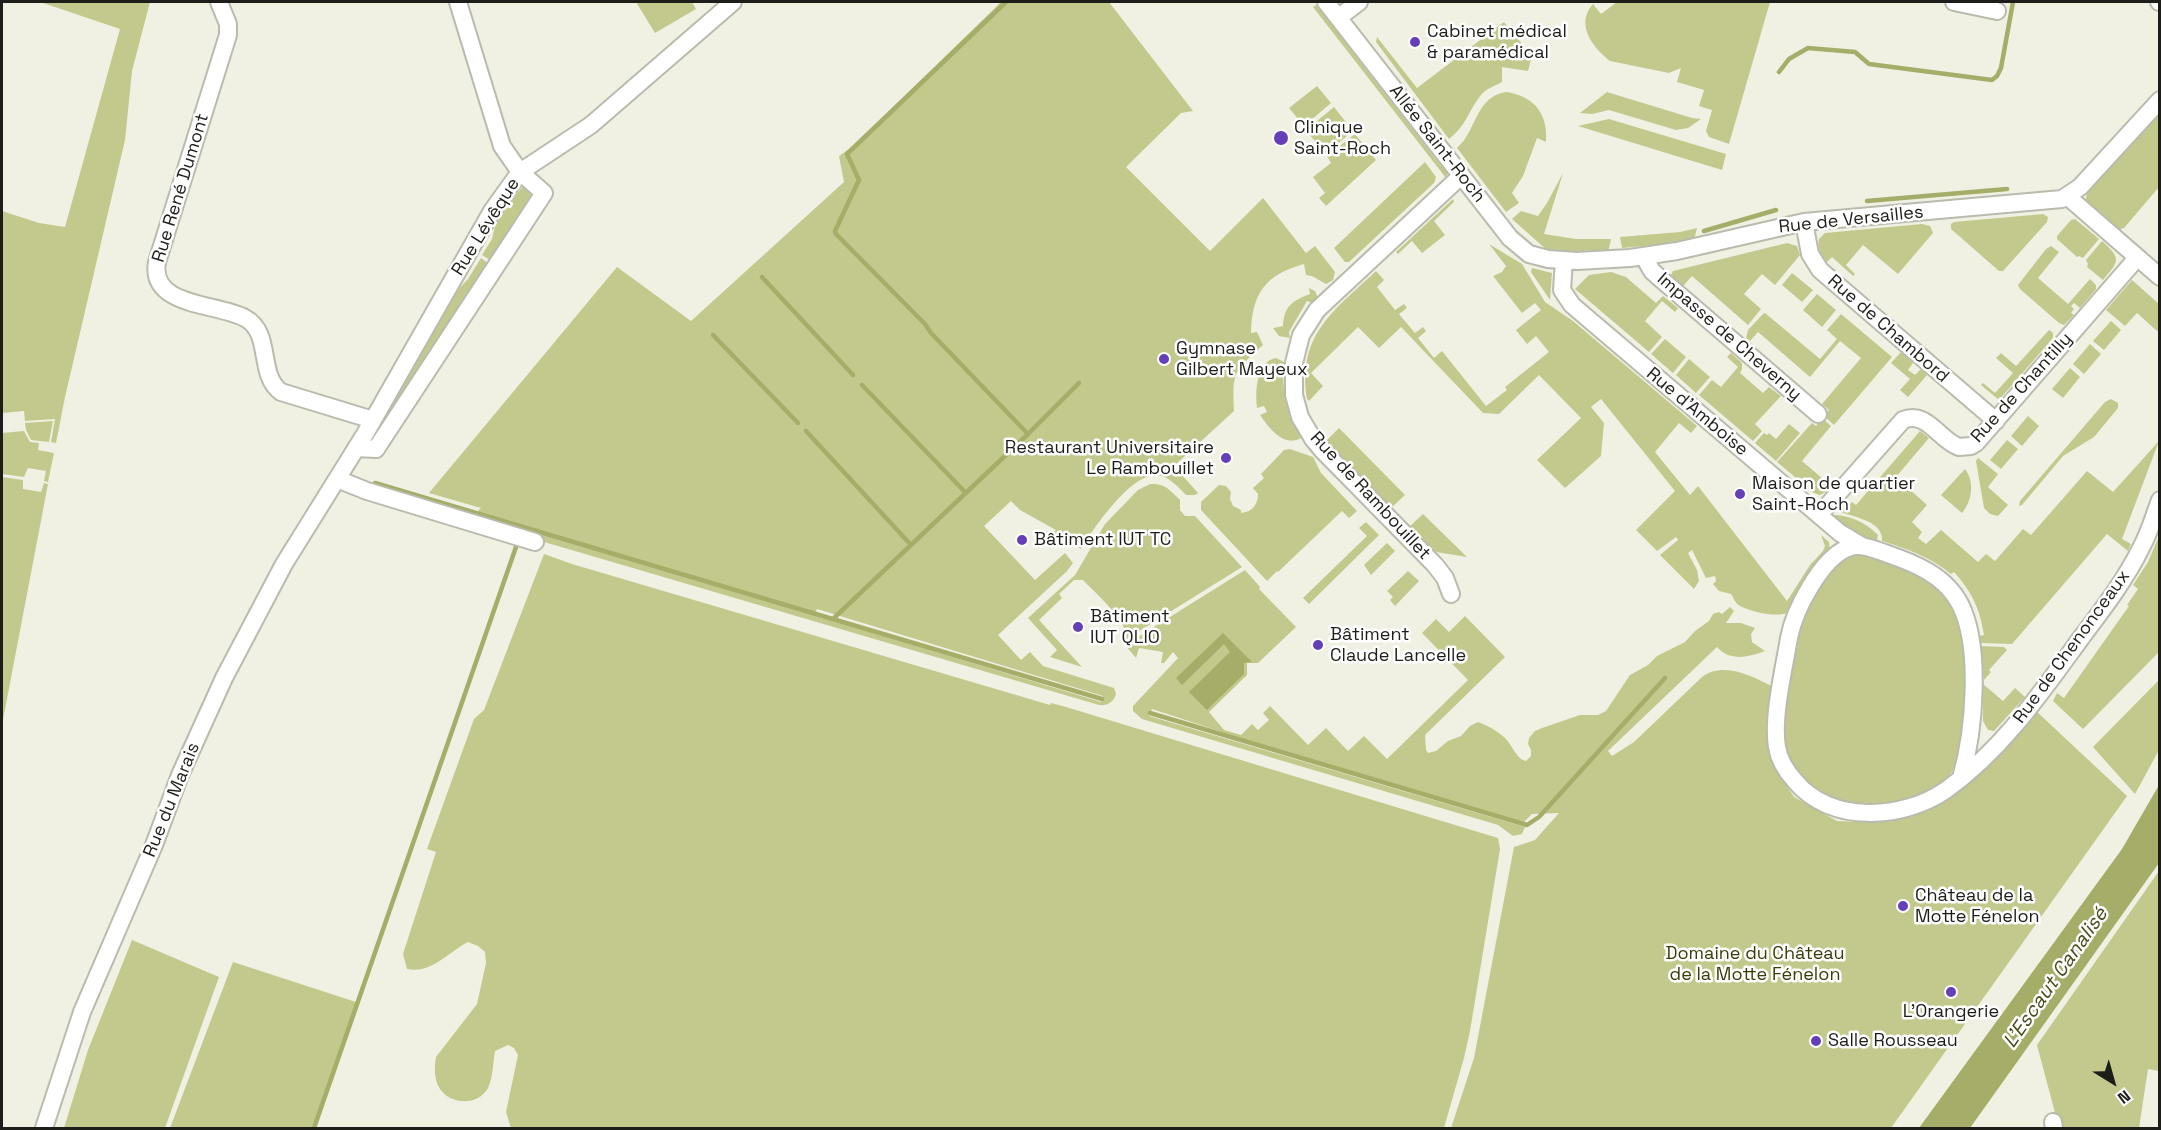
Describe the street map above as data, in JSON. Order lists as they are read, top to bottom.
{
  "streets": {
    "street": [
      "Allée Saint-Roch",
      "Rue René Dumont",
      "Rue de Versailles",
      "Rue Lévêque",
      "Rue de Chambord",
      "Impasse de Cheverny",
      "Rue de Chantilly",
      "Rue d'Amboise",
      "Rue de Rambouillet",
      "Rue de Chenonceaux",
      "Rue du Marais"
    ]
  },
  "crossings": [
    ["Allée Saint-Roch", "Rue de Versailles"],
    ["Allée Saint-Roch", "Rue d'Amboise"],
    ["Allée Saint-Roch", "Rue de Rambouillet"],
    ["Rue René Dumont", "Rue Lévêque"],
    ["Rue de Versailles", "Rue de Chambord"],
    ["Rue de Versailles", "Impasse de Cheverny"],
    ["Rue de Versailles", "Rue d'Amboise"],
    ["Rue Lévêque", "Rue du Marais"],
    ["Rue de Chambord", "Rue de Chantilly"],
    ["Rue de Chantilly", "Rue d'Amboise"],
    ["Rue d'Amboise", "Rue de Chenonceaux"]
  ],
  "water": ["L'Escaut Canalisé"],
  "parks": ["Domaine du Château de la Motte Fénelon"],
  "places": [
    "Cabinet médical & paramédical",
    "Clinique Saint-Roch",
    "Gymnase Gilbert Mayeux",
    "Restaurant Universitaire Le Rambouillet",
    "Maison de quartier Saint-Roch",
    "Bâtiment IUT TC",
    "Bâtiment IUT QLIO",
    "Bâtiment Claude Lancelle",
    "Château de la Motte Fénelon",
    "L'Orangerie",
    "Salle Rousseau"
  ],
  "north": "bottom right"
}
